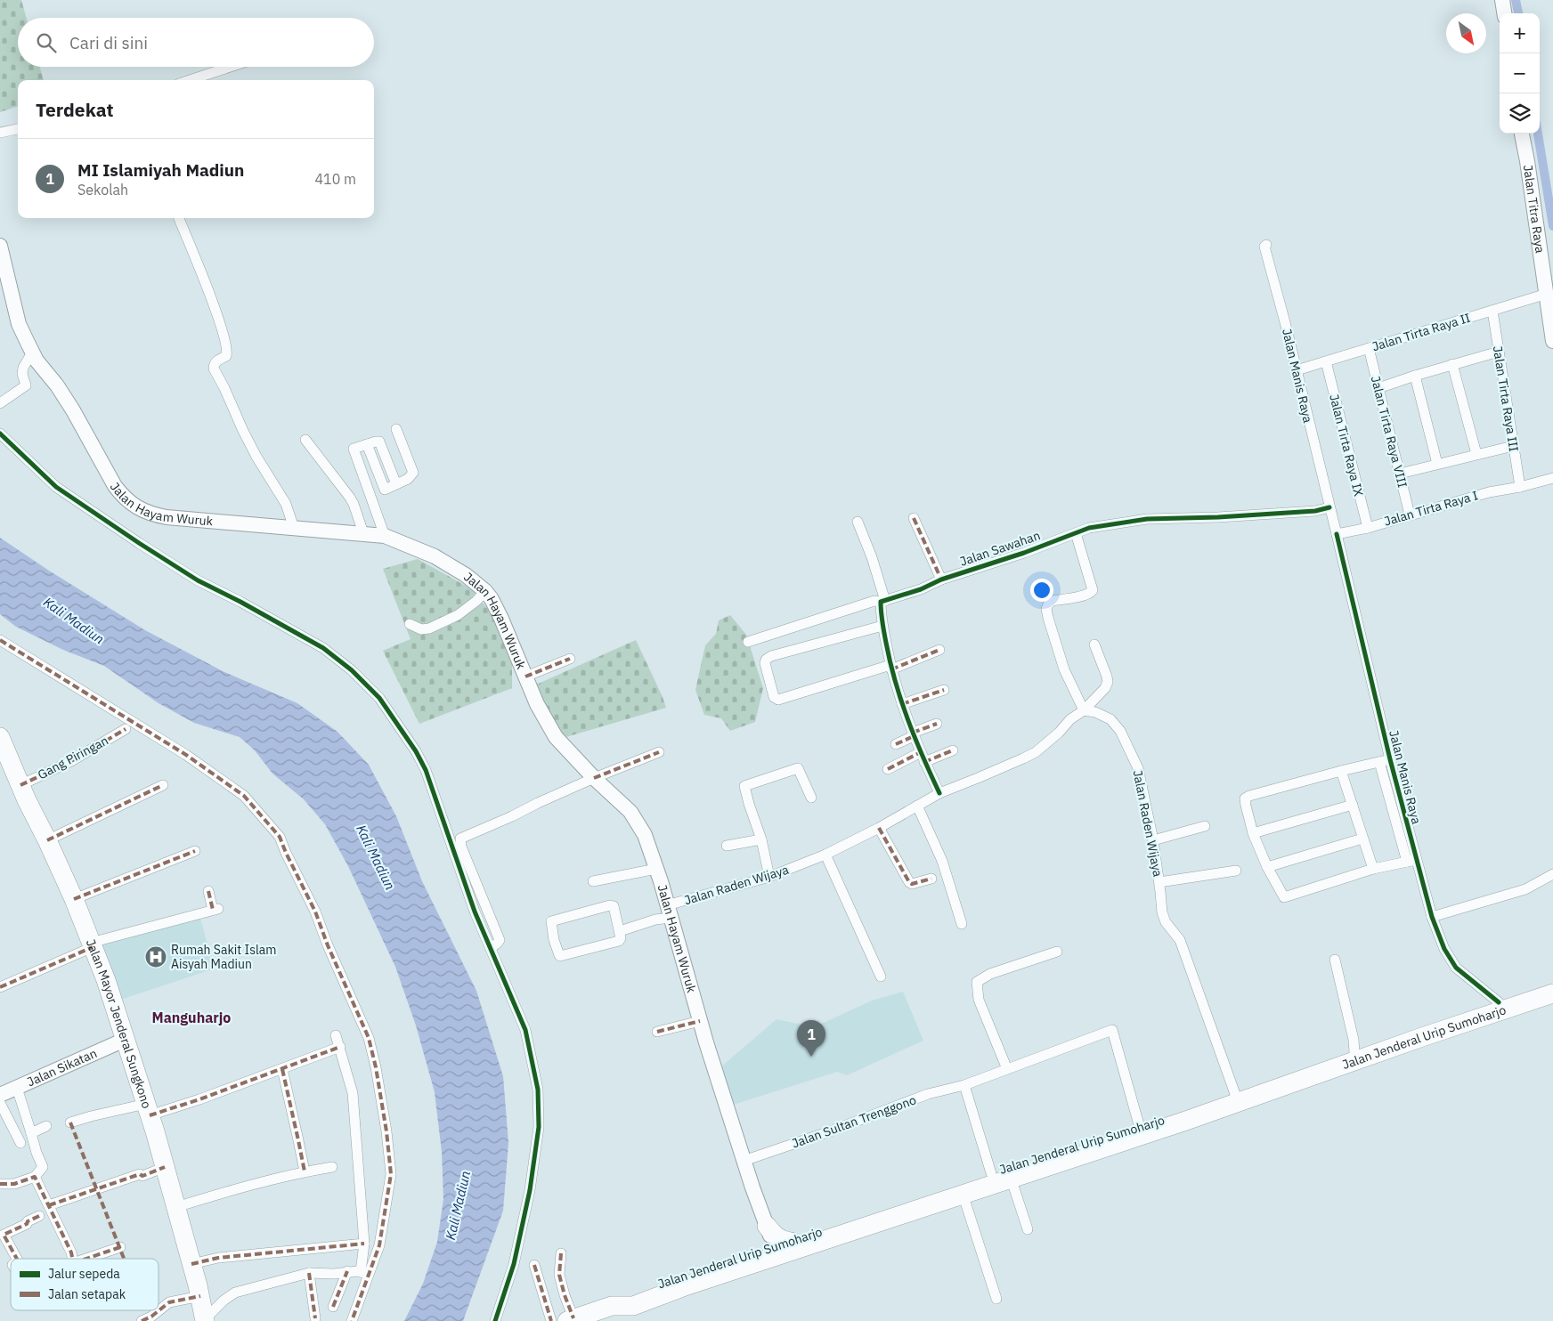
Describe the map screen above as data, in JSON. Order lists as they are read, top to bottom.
{
  "streets": {
    "highway": ["Jalan Mayor Jenderal Sungkono", "Jalan Jenderal Urip Sumoharjo"],
    "main road": ["Jalan Titra Raya", "Jalan Hayam Wuruk", "Jalan Sikatan"],
    "street": [
      "Jalan Tirta Raya II",
      "Jalan Manis Raya",
      "Jalan Tirta Raya III",
      "Jalan Tirta Raya VIII",
      "Jalan Tirta Raya IX",
      "Jalan Tirta Raya I",
      "Jalan Sawahan",
      "Gang Piringan",
      "Jalan Raden Wijaya",
      "Jalan Sultan Trenggono"
    ]
  },
  "crossings": [
    ["Jalan Titra Raya", "Jalan Tirta Raya II"],
    ["Jalan Tirta Raya II", "Jalan Manis Raya"],
    ["Jalan Tirta Raya II", "Jalan Tirta Raya III"],
    ["Jalan Tirta Raya II", "Jalan Tirta Raya VIII"],
    ["Jalan Tirta Raya II", "Jalan Tirta Raya IX"],
    ["Jalan Manis Raya", "Jalan Tirta Raya I"],
    ["Jalan Manis Raya", "Jalan Sawahan"],
    ["Jalan Manis Raya", "Jalan Jenderal Urip Sumoharjo"],
    ["Jalan Tirta Raya III", "Jalan Tirta Raya I"],
    ["Jalan Tirta Raya VIII", "Jalan Tirta Raya I"],
    ["Jalan Tirta Raya IX", "Jalan Tirta Raya I"],
    ["Jalan Hayam Wuruk", "Jalan Raden Wijaya"],
    ["Jalan Hayam Wuruk", "Jalan Sultan Trenggono"],
    ["Gang Piringan", "Jalan Mayor Jenderal Sungkono"],
    ["Jalan Raden Wijaya", "Jalan Jenderal Urip Sumoharjo"],
    ["Jalan Mayor Jenderal Sungkono", "Jalan Sikatan"],
    ["Jalan Jenderal Urip Sumoharjo", "Jalan Sultan Trenggono"]
  ],
  "districts": ["Manguharjo"],
  "water": ["Kali Madiun"],
  "places": {
    "hospital": ["Rumah Sakit Islam Aisyah Madiun"]
  },
  "legend": ["Jalur sepeda", "Jalan setapak"],
  "north": "bottom right",
  "page": {
    "map_buttons": ["+", "−"],
    "search": "Cari di sini",
    "heading": "Terdekat",
    "list": [
      {
        "mark": "1",
        "name": "MI Islamiyah Madiun",
        "note": "Sekolah",
        "value": "410 m"
      }
    ],
    "pins": "1"
  }
}
